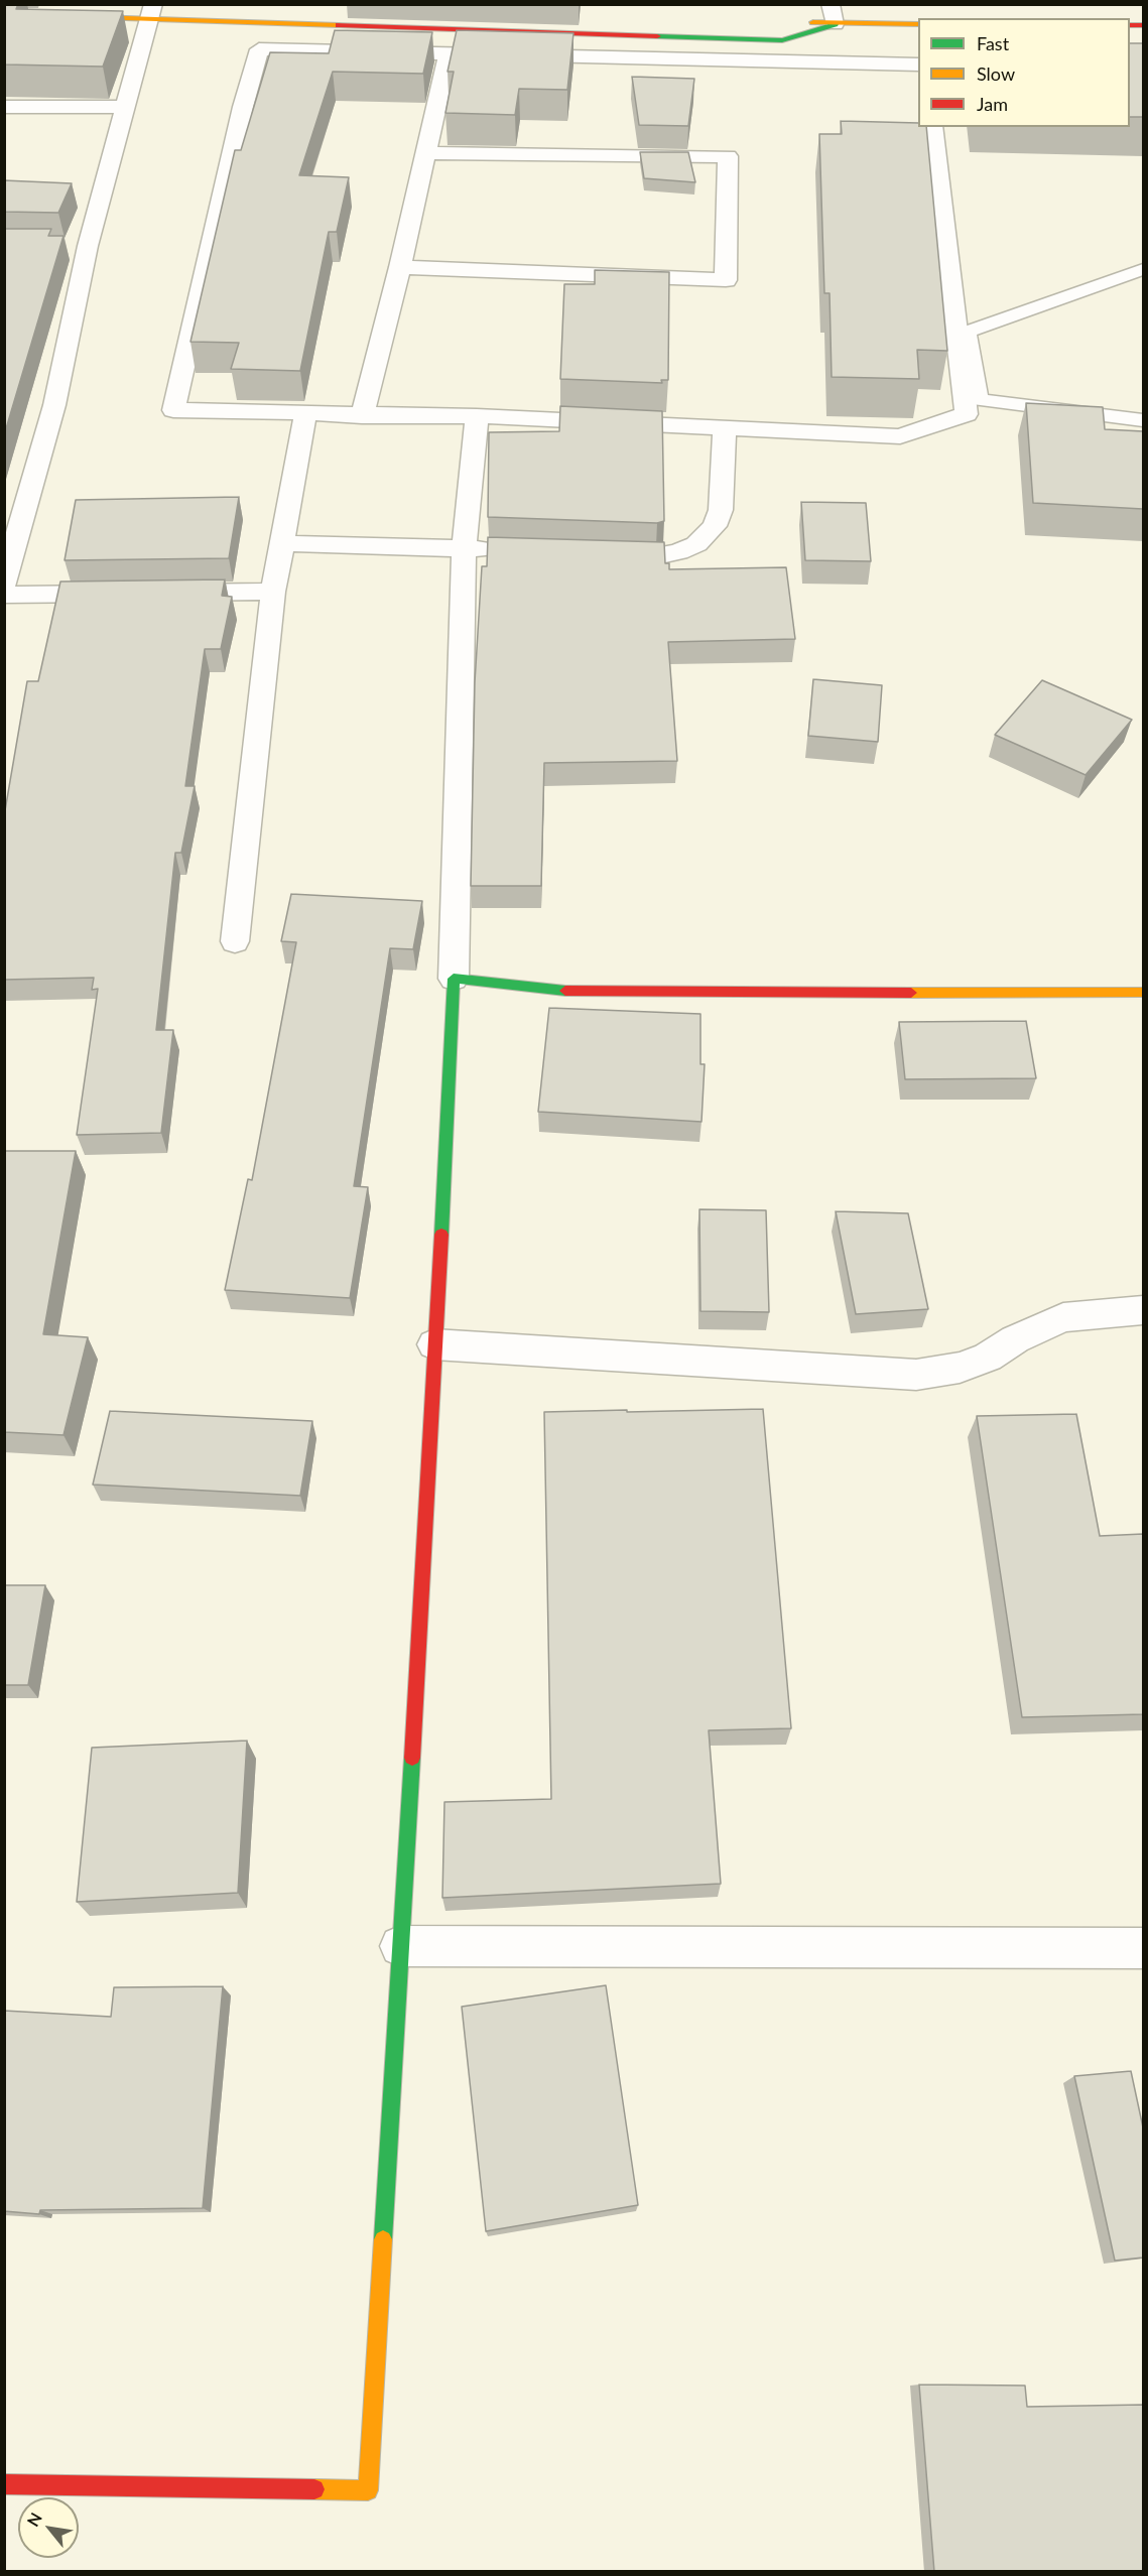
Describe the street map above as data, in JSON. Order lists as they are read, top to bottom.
{
  "legend": ["Fast", "Slow", "Jam"],
  "north": "top left"
}
